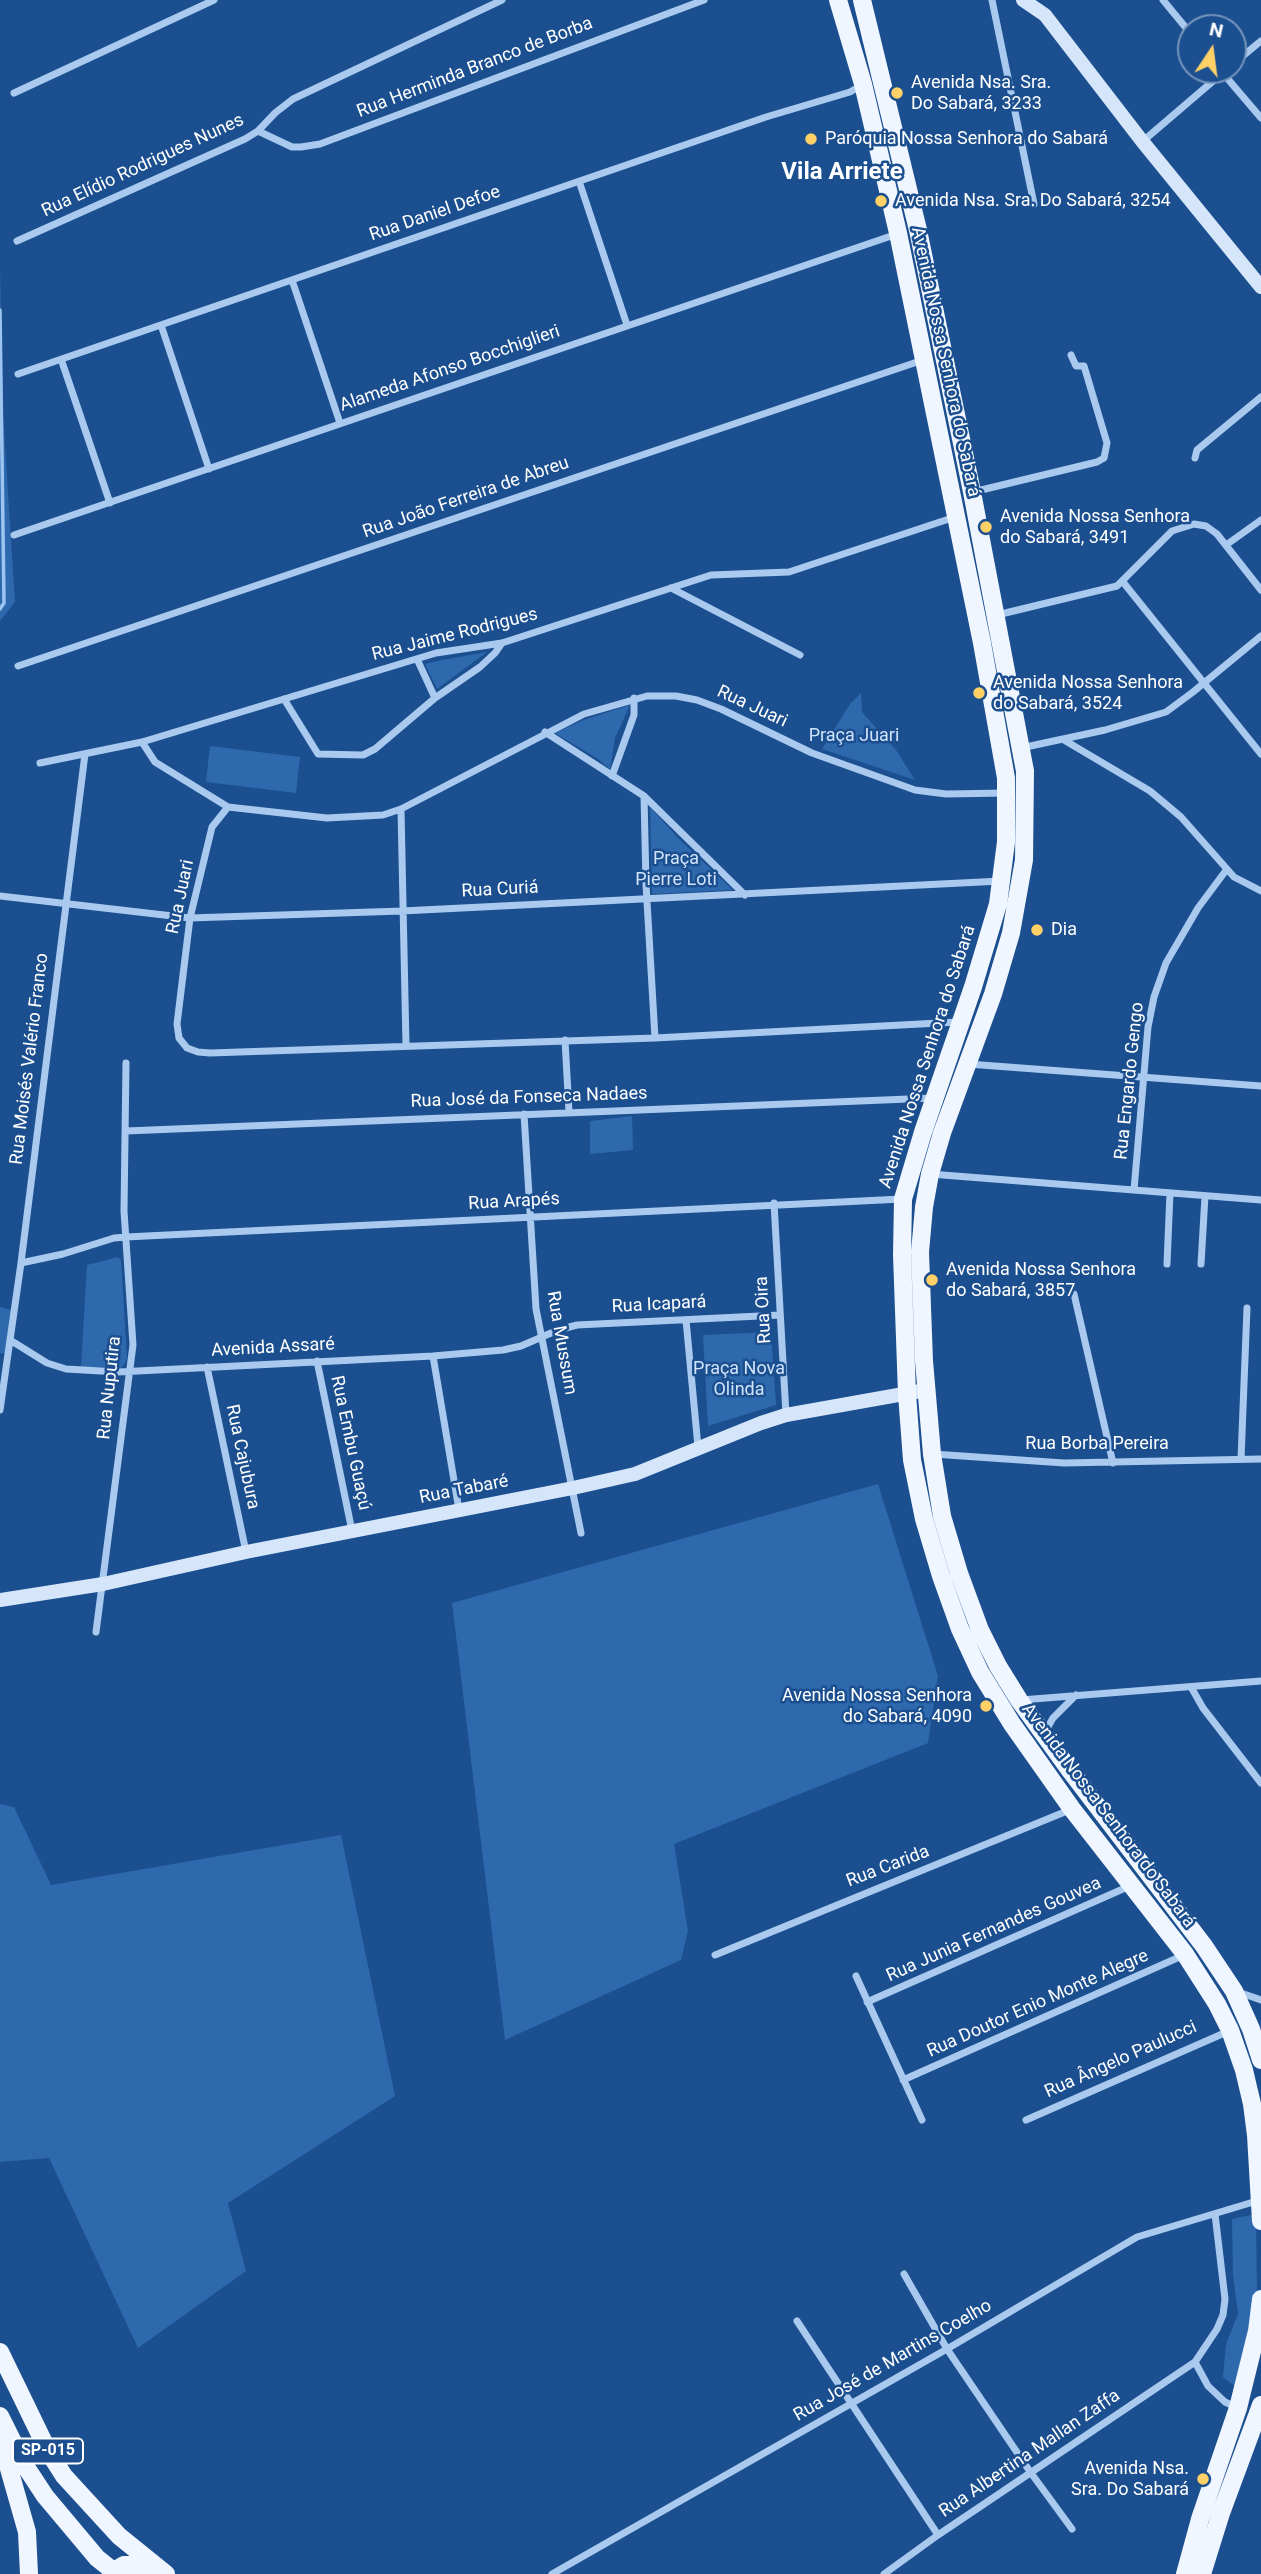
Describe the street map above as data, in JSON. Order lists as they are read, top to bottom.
{
  "streets": {
    "main road": ["Avenida Nossa Senhora do Sabará", "SP-015"],
    "street": [
      "Rua Herminda Branco de Borba",
      "Rua Elídio Rodrigues Nunes",
      "Rua Daniel Defoe",
      "Alameda Afonso Bocchiglieri",
      "Rua João Ferreira de Abreu",
      "Rua Jaime Rodrigues",
      "Rua Juari",
      "Rua Curiá",
      "Rua Moisés Valério Franco",
      "Rua Engardo Gengo",
      "Rua José da Fonseca Nadaes",
      "Rua Arapés",
      "Rua Icapará",
      "Rua Oira",
      "Rua Mussum",
      "Avenida Assaré",
      "Rua Nuputira",
      "Rua Embu Guaçú",
      "Rua Borba Pereira",
      "Rua Cajubura",
      "Rua Tabaré",
      "Rua Carida",
      "Rua Junia Fernandes Gouvea",
      "Rua Doutor Enio Monte Alegre",
      "Rua Ângelo Paulucci",
      "Rua José de Martins Coelho",
      "Rua Albertina Mallan Zaffa"
    ]
  },
  "crossings": [
    ["Rua Herminda Branco de Borba", "Rua Elídio Rodrigues Nunes"],
    ["Rua Daniel Defoe", "Avenida Nossa Senhora do Sabará"],
    ["Avenida Nossa Senhora do Sabará", "Alameda Afonso Bocchiglieri"],
    ["Avenida Nossa Senhora do Sabará", "Rua João Ferreira de Abreu"],
    ["Avenida Nossa Senhora do Sabará", "Rua Jaime Rodrigues"],
    ["Avenida Nossa Senhora do Sabará", "Rua Juari"],
    ["Avenida Nossa Senhora do Sabará", "Rua Curiá"],
    ["Avenida Nossa Senhora do Sabará", "Rua José da Fonseca Nadaes"],
    ["Avenida Nossa Senhora do Sabará", "Rua Arapés"],
    ["Avenida Nossa Senhora do Sabará", "Rua Borba Pereira"],
    ["Avenida Nossa Senhora do Sabará", "Rua Tabaré"],
    ["Avenida Nossa Senhora do Sabará", "Rua Carida"],
    ["Avenida Nossa Senhora do Sabará", "Rua Junia Fernandes Gouvea"],
    ["Avenida Nossa Senhora do Sabará", "Rua Doutor Enio Monte Alegre"],
    ["Avenida Nossa Senhora do Sabará", "Rua Ângelo Paulucci"],
    ["Avenida Nossa Senhora do Sabará", "Rua José de Martins Coelho"],
    ["Rua Jaime Rodrigues", "Rua Moisés Valério Franco"],
    ["Rua Juari", "Rua Curiá"],
    ["Rua Curiá", "Rua Moisés Valério Franco"],
    ["Rua Moisés Valério Franco", "Rua Arapés"],
    ["Rua Moisés Valério Franco", "Avenida Assaré"],
    ["Rua José da Fonseca Nadaes", "Rua Mussum"],
    ["Rua José da Fonseca Nadaes", "Rua Nuputira"],
    ["Rua Arapés", "Rua Oira"],
    ["Rua Arapés", "Rua Mussum"],
    ["Rua Arapés", "Rua Nuputira"],
    ["Rua Icapará", "Rua Oira"],
    ["Rua Icapará", "Rua Mussum"],
    ["Rua Icapará", "Avenida Assaré"],
    ["Rua Oira", "Rua Tabaré"],
    ["Rua Mussum", "Avenida Assaré"],
    ["Rua Mussum", "Rua Tabaré"],
    ["Avenida Assaré", "Rua Nuputira"],
    ["Avenida Assaré", "Rua Embu Guaçú"],
    ["Avenida Assaré", "Rua Cajubura"],
    ["Rua Nuputira", "Rua Tabaré"],
    ["Rua Embu Guaçú", "Rua Tabaré"],
    ["Rua Cajubura", "Rua Tabaré"]
  ],
  "districts": ["Vila Arriete"],
  "parks": ["Praça Juari", "Praça Pierre Loti", "Praça Nova Olinda"],
  "places": [
    "Avenida Nsa. Sra. Do Sabará, 3233",
    "Paróquia Nossa Senhora do Sabará",
    "Avenida Nsa. Sra. Do Sabará, 3254",
    "Avenida Nossa Senhora do Sabará, 3491",
    "Avenida Nossa Senhora do Sabará, 3524",
    "Dia",
    "Avenida Nossa Senhora do Sabará, 3857",
    "Avenida Nossa Senhora do Sabará, 4090",
    "Avenida Nsa. Sra. Do Sabará"
  ],
  "north": "top"
}
